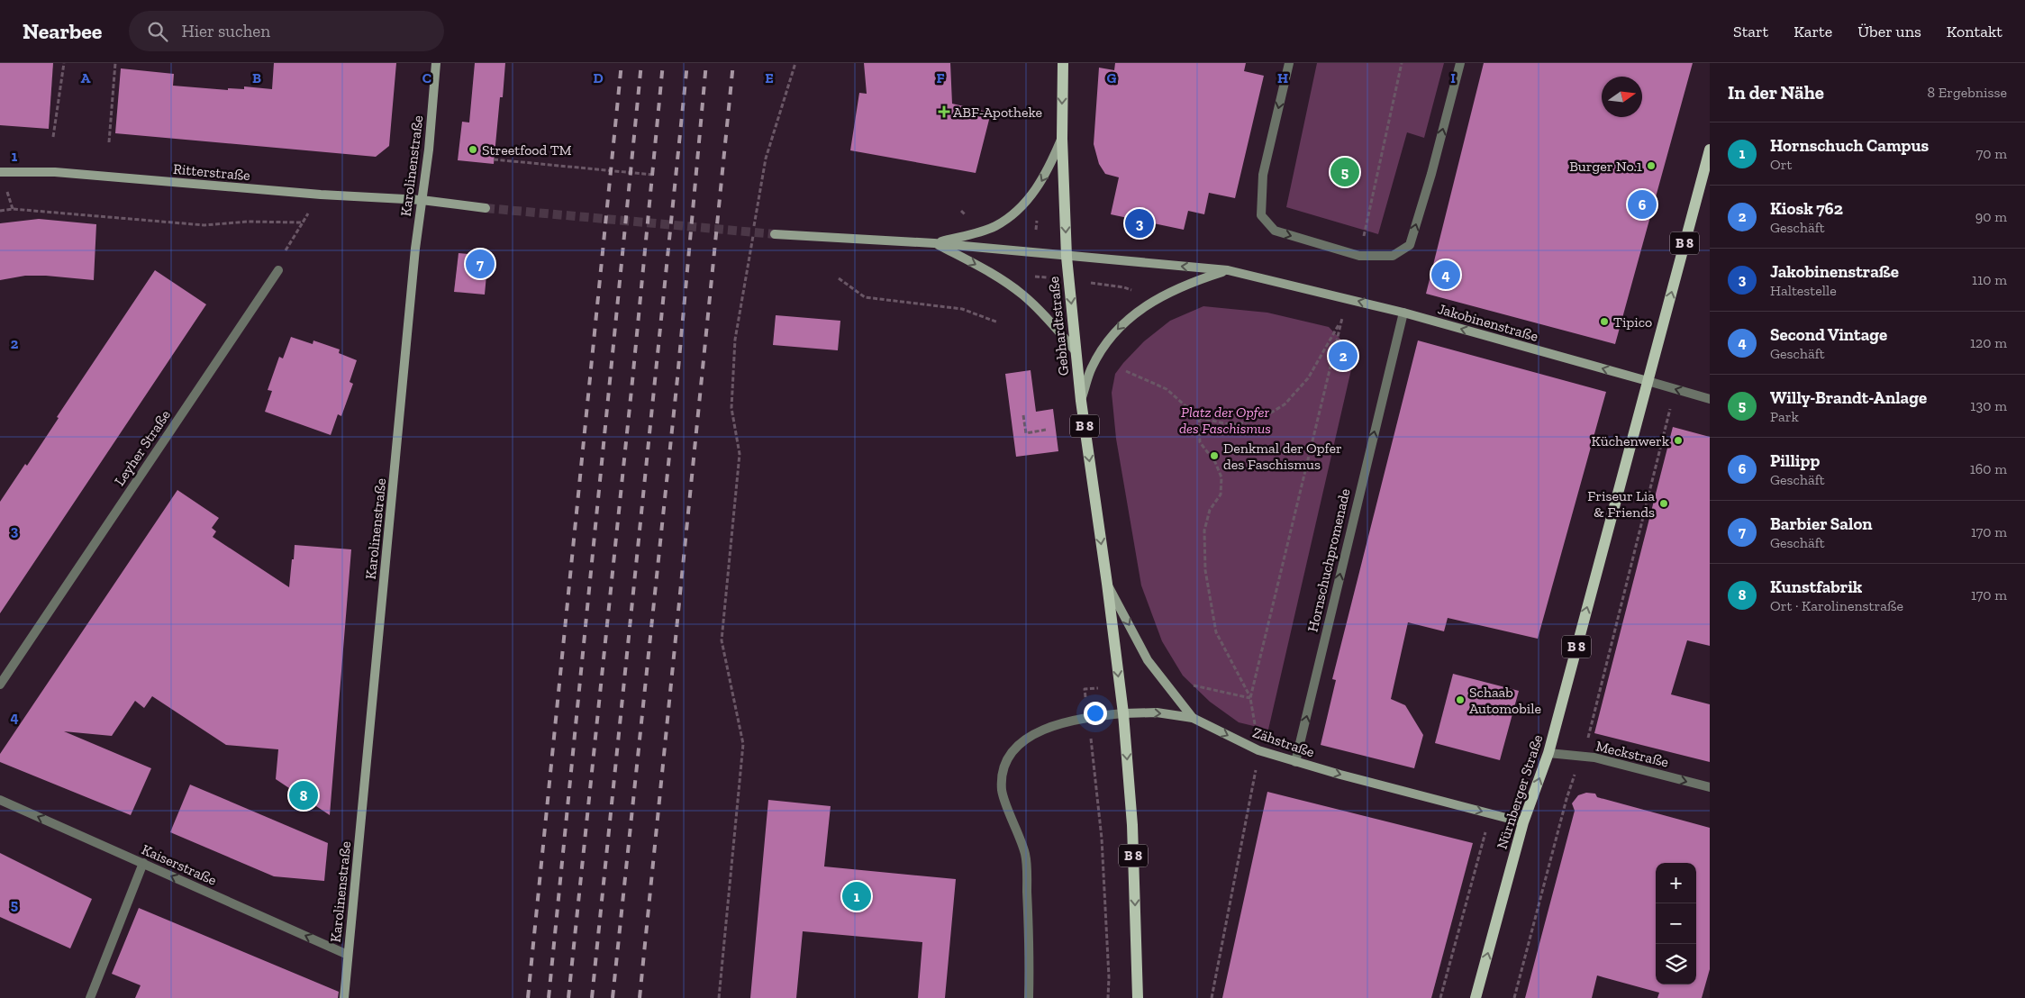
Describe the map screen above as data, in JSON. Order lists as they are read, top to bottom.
{
  "streets": {
    "main road": ["B 8", "Gebhardtstraße", "Nürnberger Straße"],
    "street": [
      "Karolinenstraße",
      "Ritterstraße",
      "Jakobinenstraße",
      "Leyher Straße",
      "Hornschuchpromenade",
      "Zähstraße",
      "Meckstraße",
      "Kaiserstraße"
    ]
  },
  "crossings": [
    ["Karolinenstraße", "Ritterstraße"],
    ["Karolinenstraße", "Kaiserstraße"],
    ["B 8", "Gebhardtstraße"],
    ["B 8", "Zähstraße"],
    ["Jakobinenstraße", "Gebhardtstraße"],
    ["Jakobinenstraße", "Hornschuchpromenade"],
    ["Jakobinenstraße", "Nürnberger Straße"],
    ["Gebhardtstraße", "Zähstraße"],
    ["Hornschuchpromenade", "Zähstraße"],
    ["Zähstraße", "Nürnberger Straße"],
    ["Meckstraße", "Nürnberger Straße"]
  ],
  "one_way": [
    "Jakobinenstraße",
    "Gebhardtstraße",
    "Hornschuchpromenade",
    "Zähstraße",
    "Meckstraße",
    "Nürnberger Straße",
    "Kaiserstraße"
  ],
  "parks": ["Platz der Opfer des Faschismus"],
  "places": {
    "health": ["ABF-Apotheke"],
    "other": [
      "Streetfood TM",
      "Burger No.1",
      "Tipico",
      "Küchenwerk",
      "Denkmal der Opfer des Faschismus",
      "Friseur Lia & Friends",
      "Schaab Automobile"
    ]
  },
  "north": "right",
  "page": {
    "header": "Nearbee",
    "search": "Hier suchen",
    "nav": [
      "Start",
      "Karte",
      "Über uns",
      "Kontakt"
    ],
    "heading": ["In der Nähe", "8 Ergebnisse"],
    "list": [
      {
        "mark": "1",
        "name": "Hornschuch Campus",
        "note": "Ort",
        "value": "70 m"
      },
      {
        "mark": "2",
        "name": "Kiosk 762",
        "note": "Geschäft",
        "value": "90 m"
      },
      {
        "mark": "3",
        "name": "Jakobinenstraße",
        "note": "Haltestelle",
        "value": "110 m"
      },
      {
        "mark": "4",
        "name": "Second Vintage",
        "note": "Geschäft",
        "value": "120 m"
      },
      {
        "mark": "5",
        "name": "Willy-Brandt-Anlage",
        "note": "Park",
        "value": "130 m"
      },
      {
        "mark": "6",
        "name": "Pillipp",
        "note": "Geschäft",
        "value": "160 m"
      },
      {
        "mark": "7",
        "name": "Barbier Salon",
        "note": "Geschäft",
        "value": "170 m"
      },
      {
        "mark": "8",
        "name": "Kunstfabrik",
        "note": "Ort · Karolinenstraße",
        "value": "170 m"
      }
    ],
    "pins": [
      "5",
      "6",
      "3",
      "7",
      "4",
      "2",
      "8",
      "1"
    ],
    "map_buttons": ["+", "−"]
  },
  "grid": {
    "columns": [
      "A",
      "B",
      "C",
      "D",
      "E",
      "F",
      "G",
      "H",
      "I"
    ],
    "rows": [
      "1",
      "2",
      "3",
      "4",
      "5"
    ]
  }
}
